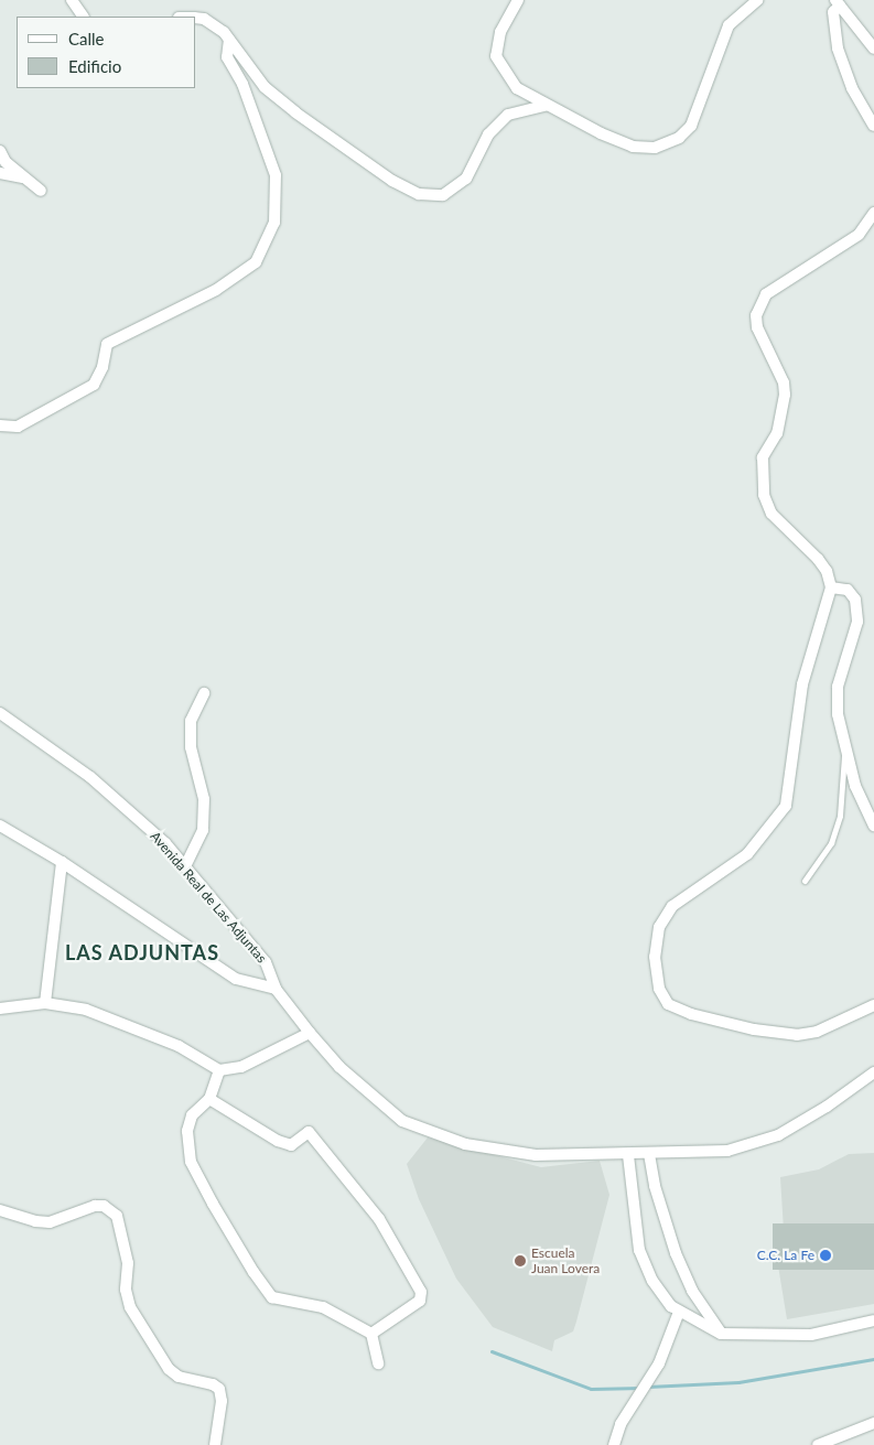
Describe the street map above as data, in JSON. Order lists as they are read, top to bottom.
{
  "streets": {
    "street": ["Avenida Real de Las Adjuntas"]
  },
  "districts": ["LAS ADJUNTAS"],
  "places": ["C.C. La Fe", "Escuela Juan Lovera"],
  "legend": ["Calle", "Edificio"]
}
